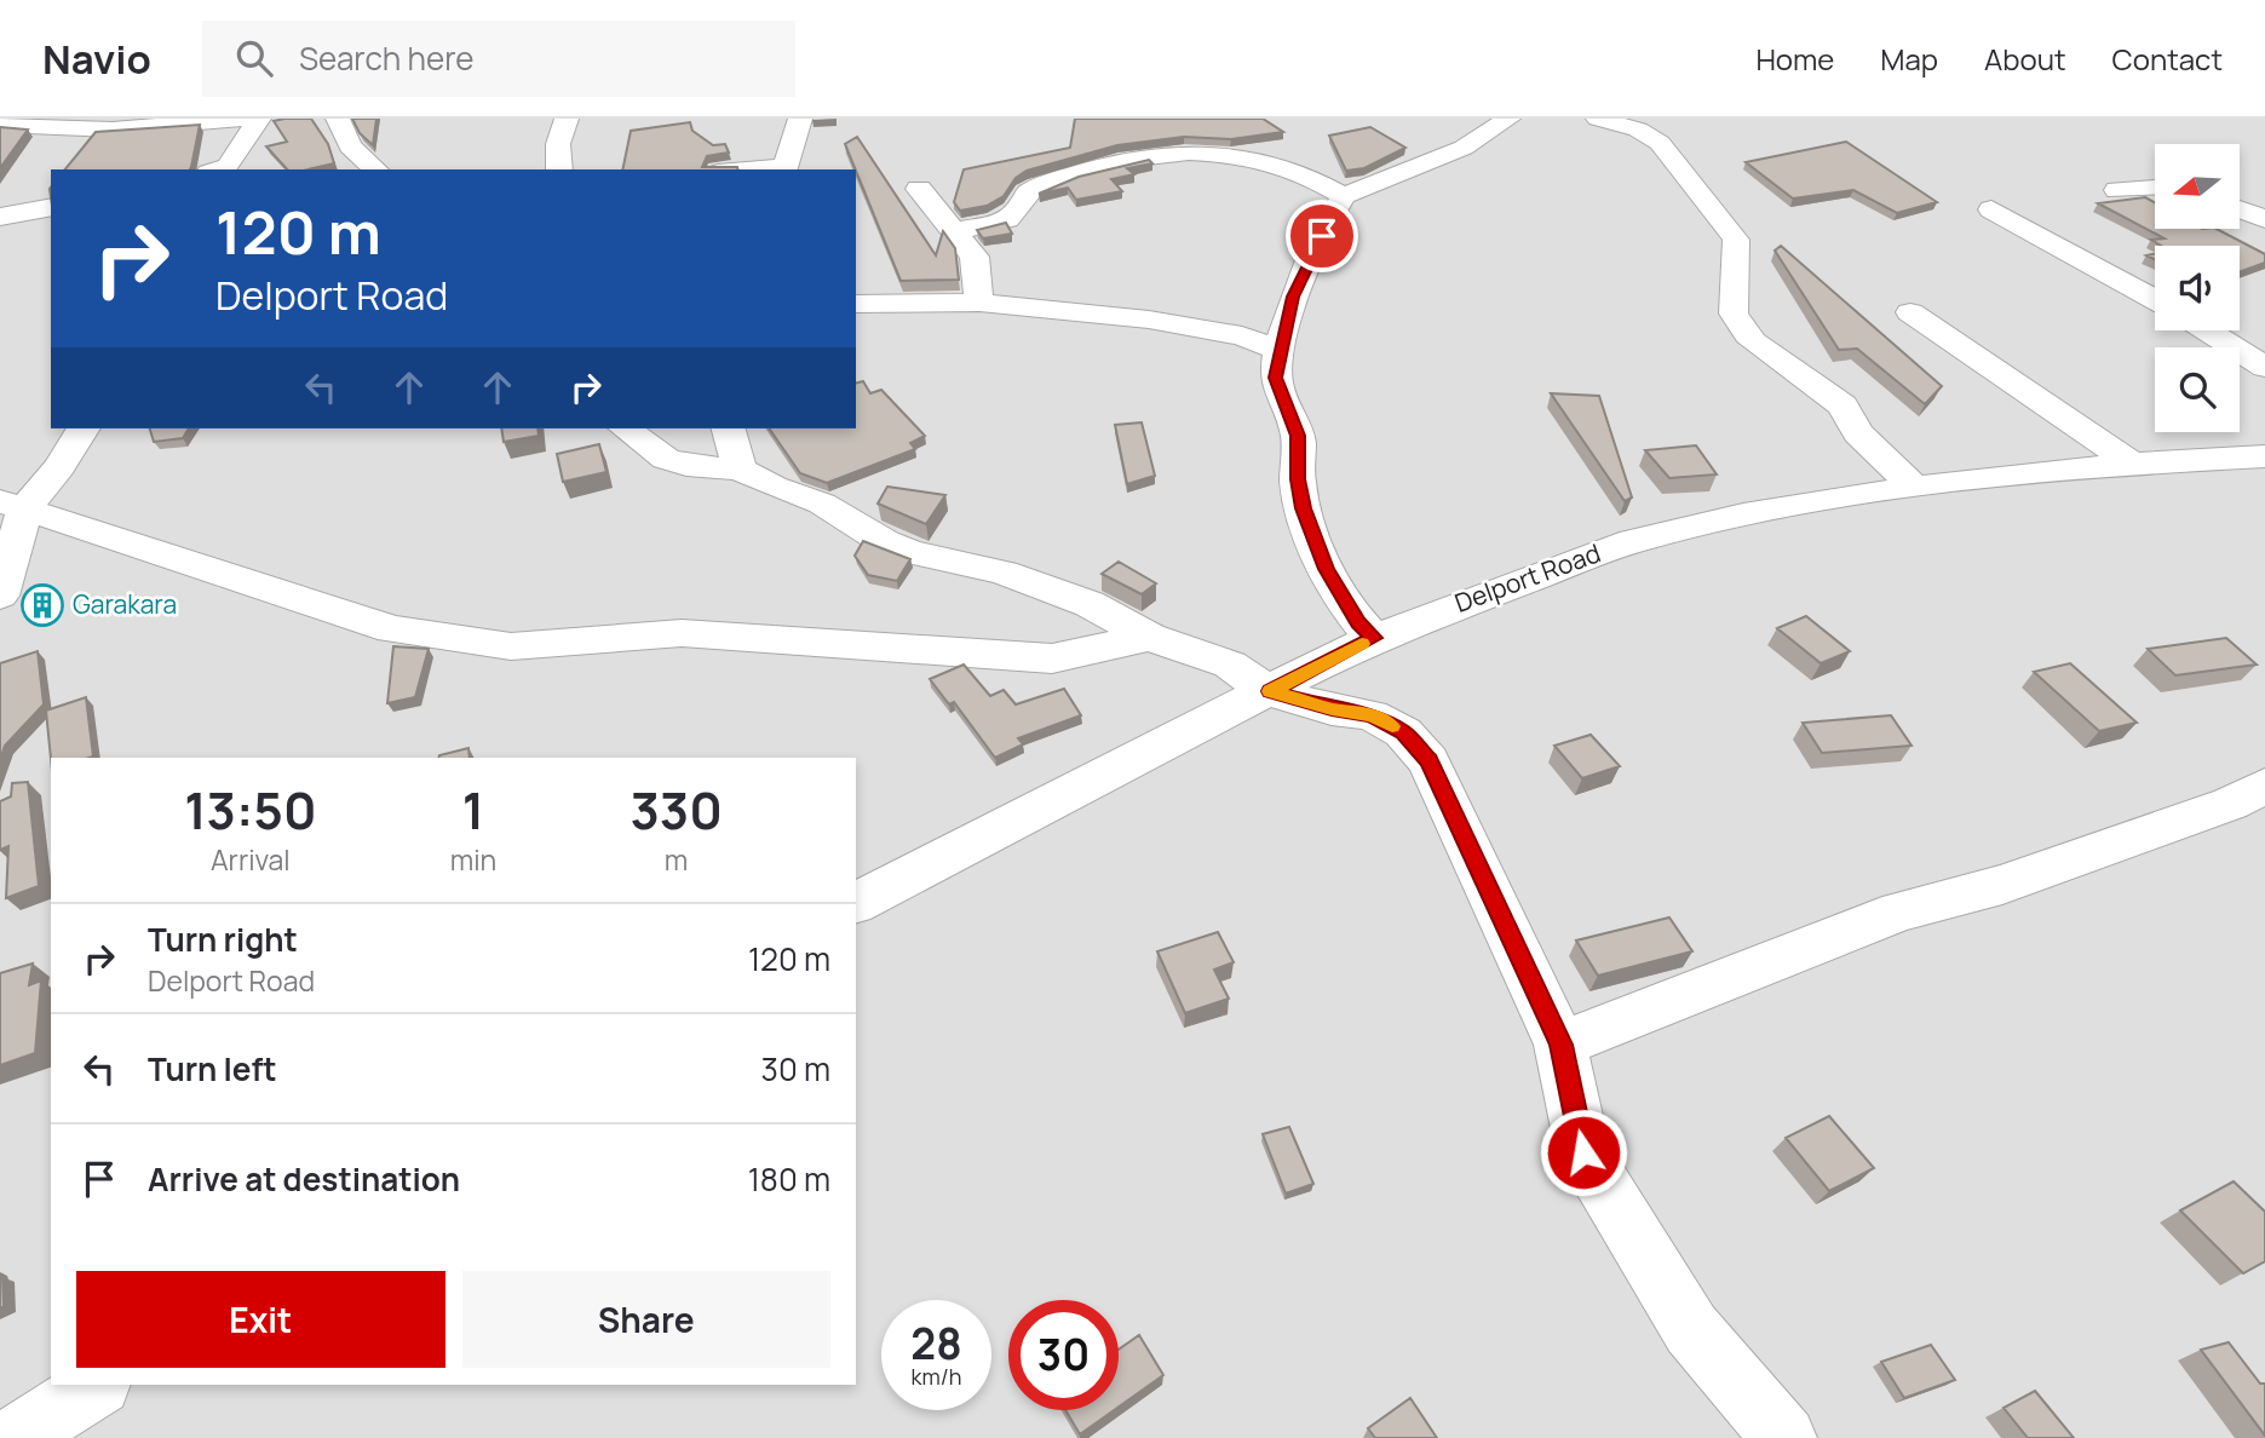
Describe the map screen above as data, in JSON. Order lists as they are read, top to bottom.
{
  "streets": {
    "street": ["Delport Road"]
  },
  "places": {
    "building": ["Garakara"]
  },
  "north": "left",
  "page": {
    "header": "Navio",
    "search": "Search here",
    "nav": [
      "Home",
      "Map",
      "About",
      "Contact"
    ],
    "turn": ["120 m", "Delport Road"],
    "eta": [
      "13:50",
      "Arrival",
      "1",
      "min",
      "330",
      "m"
    ],
    "list": [
      {
        "name": "Turn right",
        "note": "Delport Road",
        "value": "120 m"
      },
      {
        "name": "Turn left",
        "value": "30 m"
      },
      {
        "name": "Arrive at destination",
        "value": "180 m"
      }
    ],
    "buttons": ["Exit", "Share"],
    "speed": "28 km/h",
    "limit": "30"
  }
}
